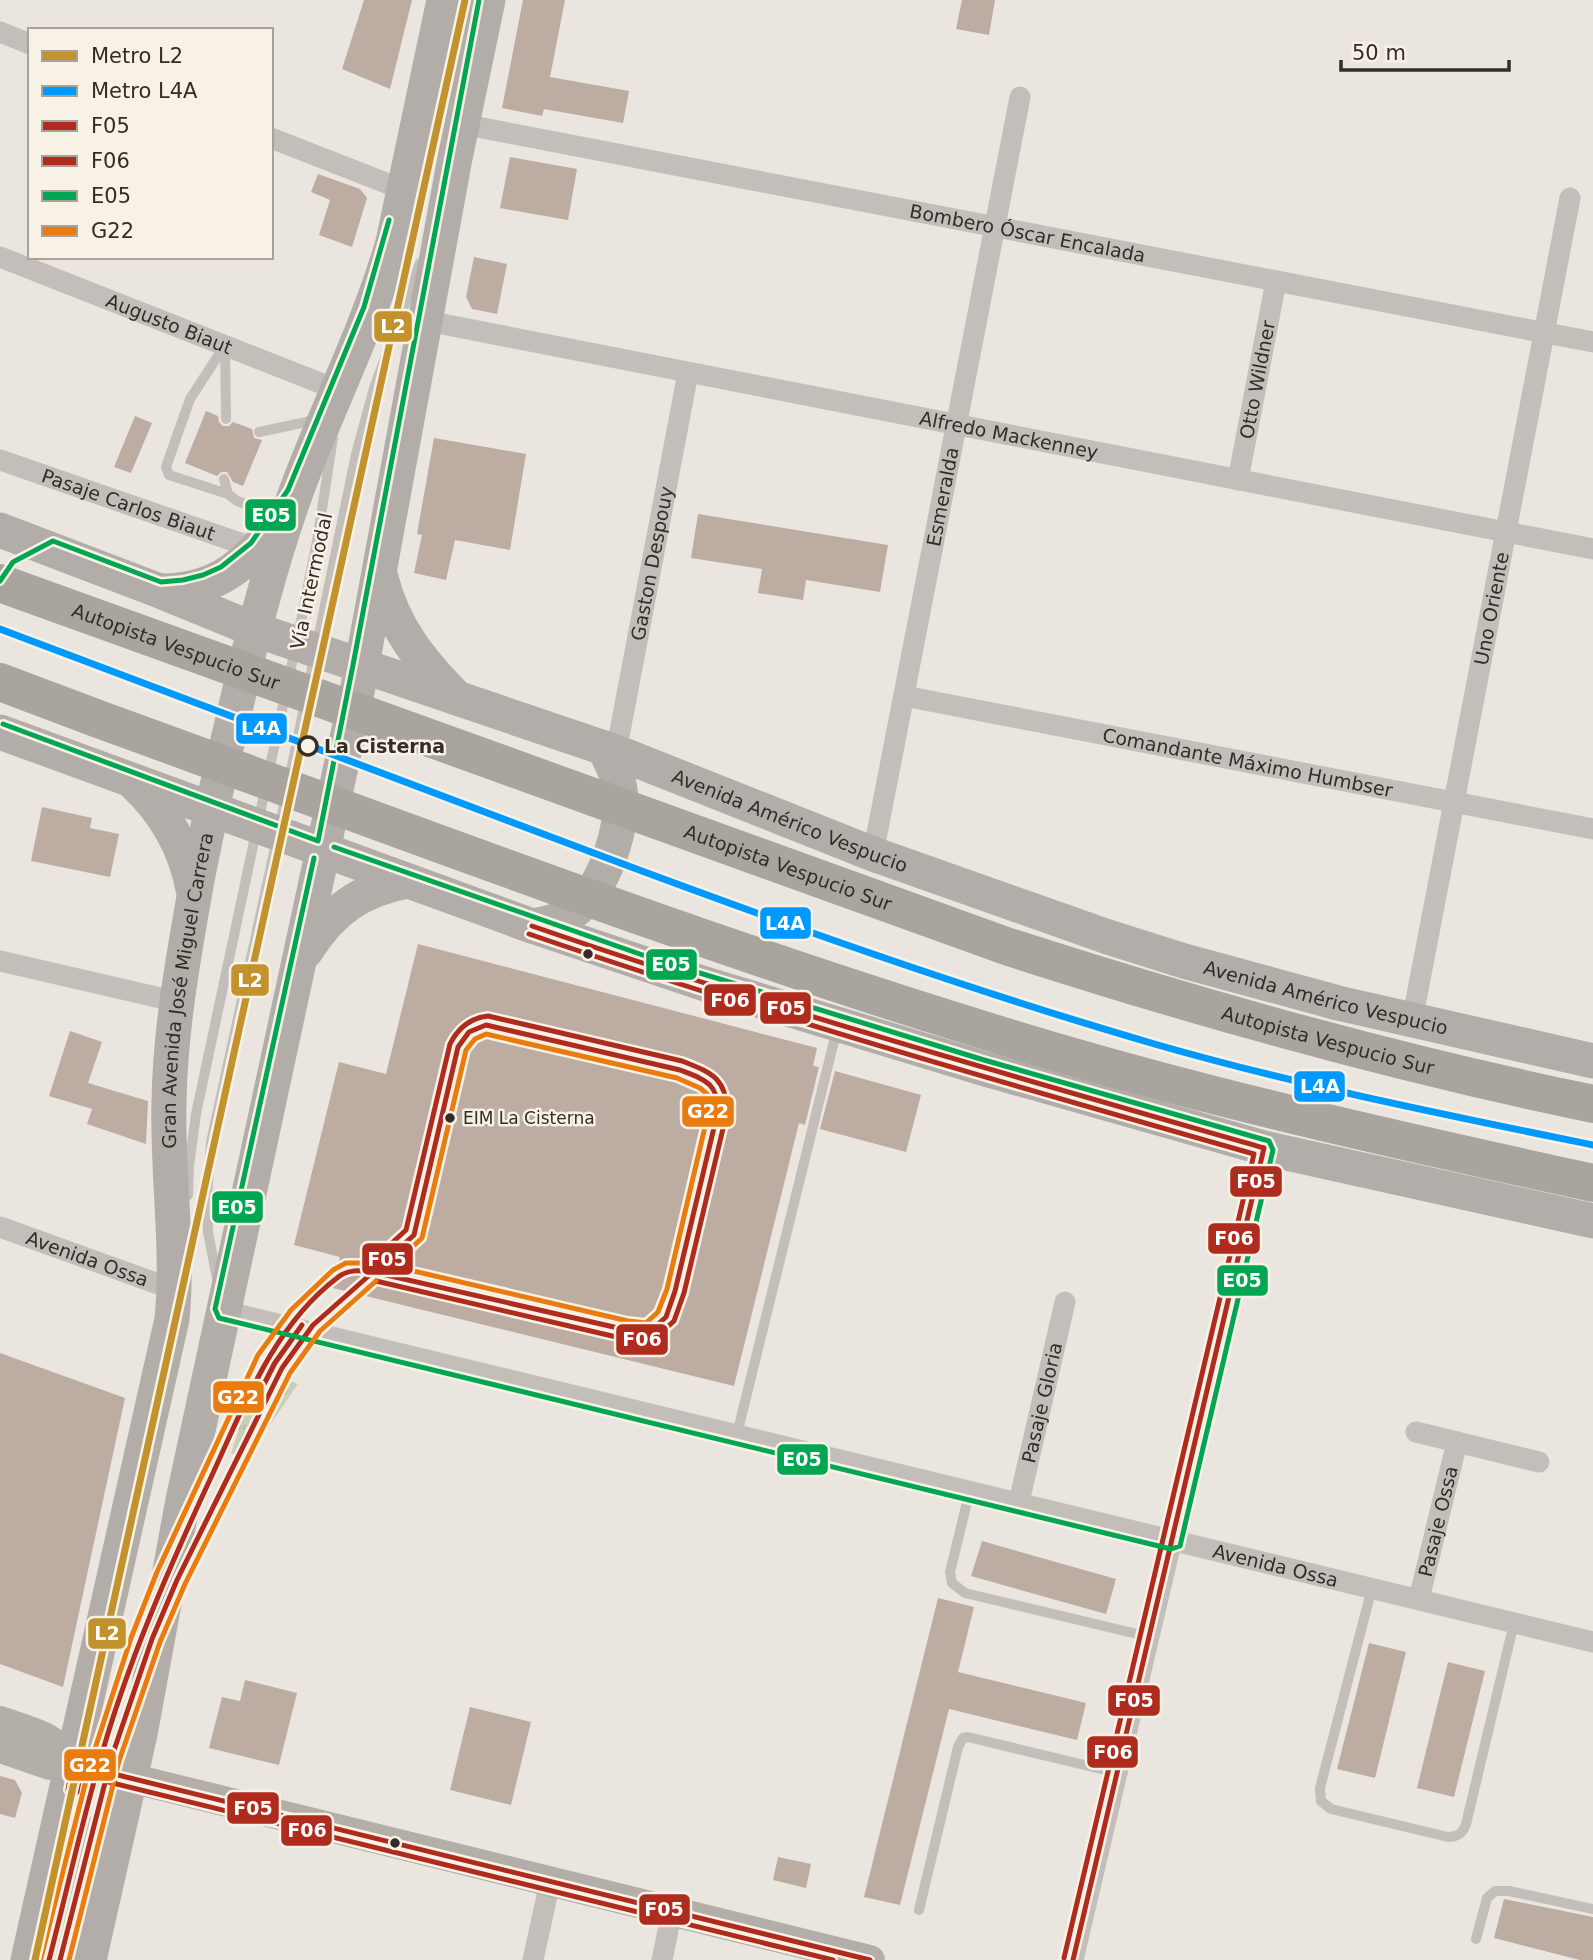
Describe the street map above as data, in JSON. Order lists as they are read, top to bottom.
{
  "streets": {
    "highway": ["Autopista Vespucio Sur"],
    "main road": ["Avenida Américo Vespucio", "Gran Avenida José Miguel Carrera"],
    "street": [
      "Bombero Óscar Encalada",
      "Augusto Biaut",
      "Otto Wildner",
      "Alfredo Mackenney",
      "Esmeralda",
      "Pasaje Carlos Biaut",
      "Gaston Despouy",
      "Uno Oriente",
      "Comandante Máximo Humbser",
      "Avenida Ossa",
      "Pasaje Gloria",
      "Pasaje Ossa"
    ],
    "lane": ["Vía Intermodal"]
  },
  "crossings": [
    ["Bombero Óscar Encalada", "Otto Wildner"],
    ["Bombero Óscar Encalada", "Esmeralda"],
    ["Bombero Óscar Encalada", "Uno Oriente"],
    ["Augusto Biaut", "Vía Intermodal"],
    ["Augusto Biaut", "Gran Avenida José Miguel Carrera"],
    ["Otto Wildner", "Alfredo Mackenney"],
    ["Alfredo Mackenney", "Esmeralda"],
    ["Alfredo Mackenney", "Gaston Despouy"],
    ["Alfredo Mackenney", "Uno Oriente"],
    ["Esmeralda", "Comandante Máximo Humbser"],
    ["Esmeralda", "Avenida Américo Vespucio"],
    ["Gaston Despouy", "Avenida Américo Vespucio"],
    ["Vía Intermodal", "Avenida Américo Vespucio"],
    ["Vía Intermodal", "Gran Avenida José Miguel Carrera"],
    ["Vía Intermodal", "Avenida Ossa"],
    ["Uno Oriente", "Comandante Máximo Humbser"],
    ["Uno Oriente", "Avenida Américo Vespucio"],
    ["Autopista Vespucio Sur", "Avenida Américo Vespucio"],
    ["Avenida Américo Vespucio", "Gran Avenida José Miguel Carrera"],
    ["Gran Avenida José Miguel Carrera", "Avenida Ossa"],
    ["Avenida Ossa", "Pasaje Gloria"],
    ["Avenida Ossa", "Pasaje Ossa"]
  ],
  "places": ["La Cisterna", "EIM La Cisterna"],
  "lines": [
    "metro line L2",
    "transit line E05",
    "metro line L4A",
    "transit line F05",
    "transit line F06",
    "transit line G22"
  ],
  "legend": [
    "Metro L2",
    "Metro L4A",
    "F05",
    "F06",
    "E05",
    "G22"
  ],
  "scale_bar": "50 m"
}
